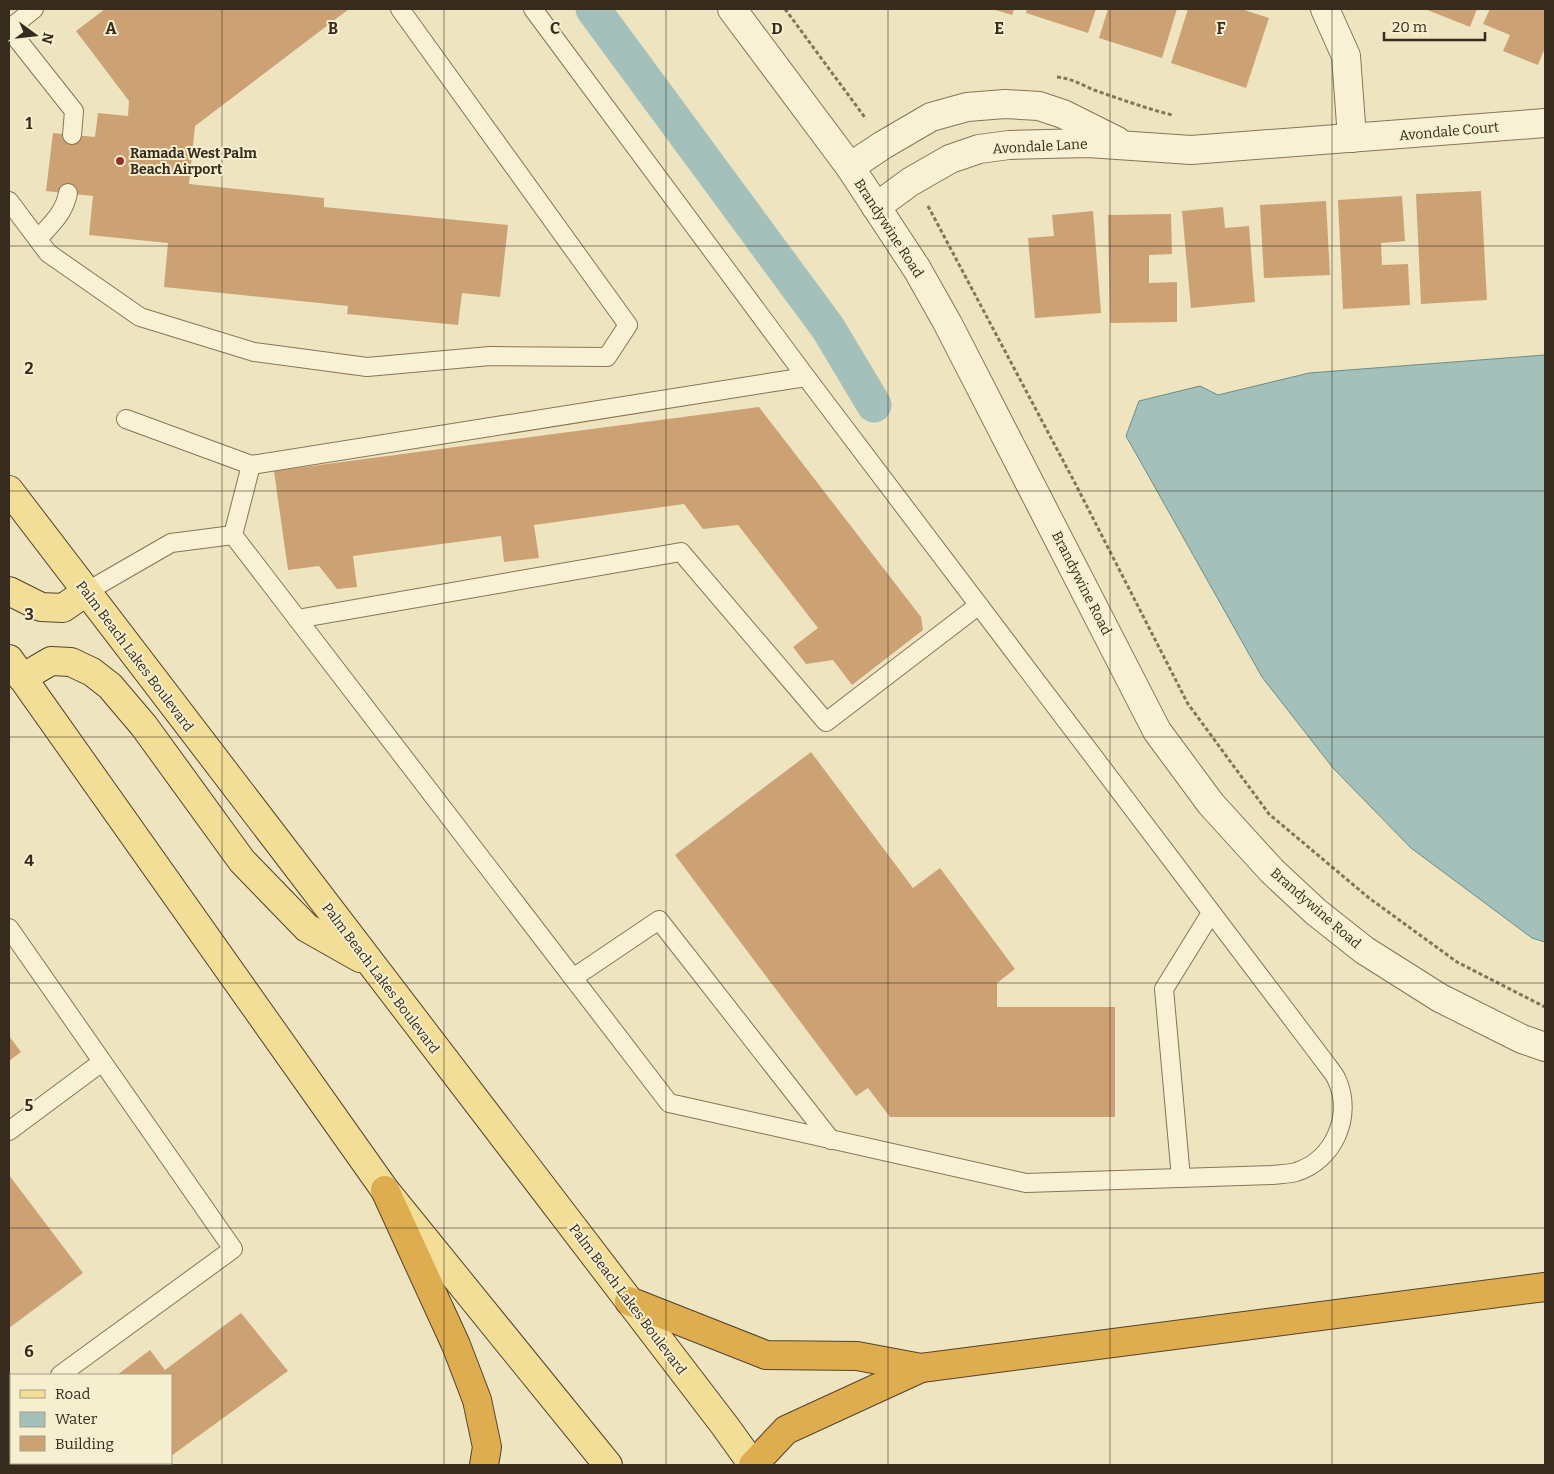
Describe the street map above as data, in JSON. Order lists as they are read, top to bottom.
{
  "streets": {
    "main road": ["Palm Beach Lakes Boulevard"],
    "street": ["Avondale Court", "Avondale Lane", "Brandywine Road"]
  },
  "crossings": [
    ["Avondale Court", "Avondale Lane"],
    ["Avondale Lane", "Brandywine Road"]
  ],
  "places": ["Ramada West Palm Beach Airport"],
  "legend": ["Road", "Water", "Building"],
  "scale_bar": "20 m",
  "north": "right",
  "grid": {
    "columns": [
      "A",
      "B",
      "C",
      "D",
      "E",
      "F"
    ],
    "rows": [
      "1",
      "2",
      "3",
      "4",
      "5",
      "6"
    ]
  }
}
